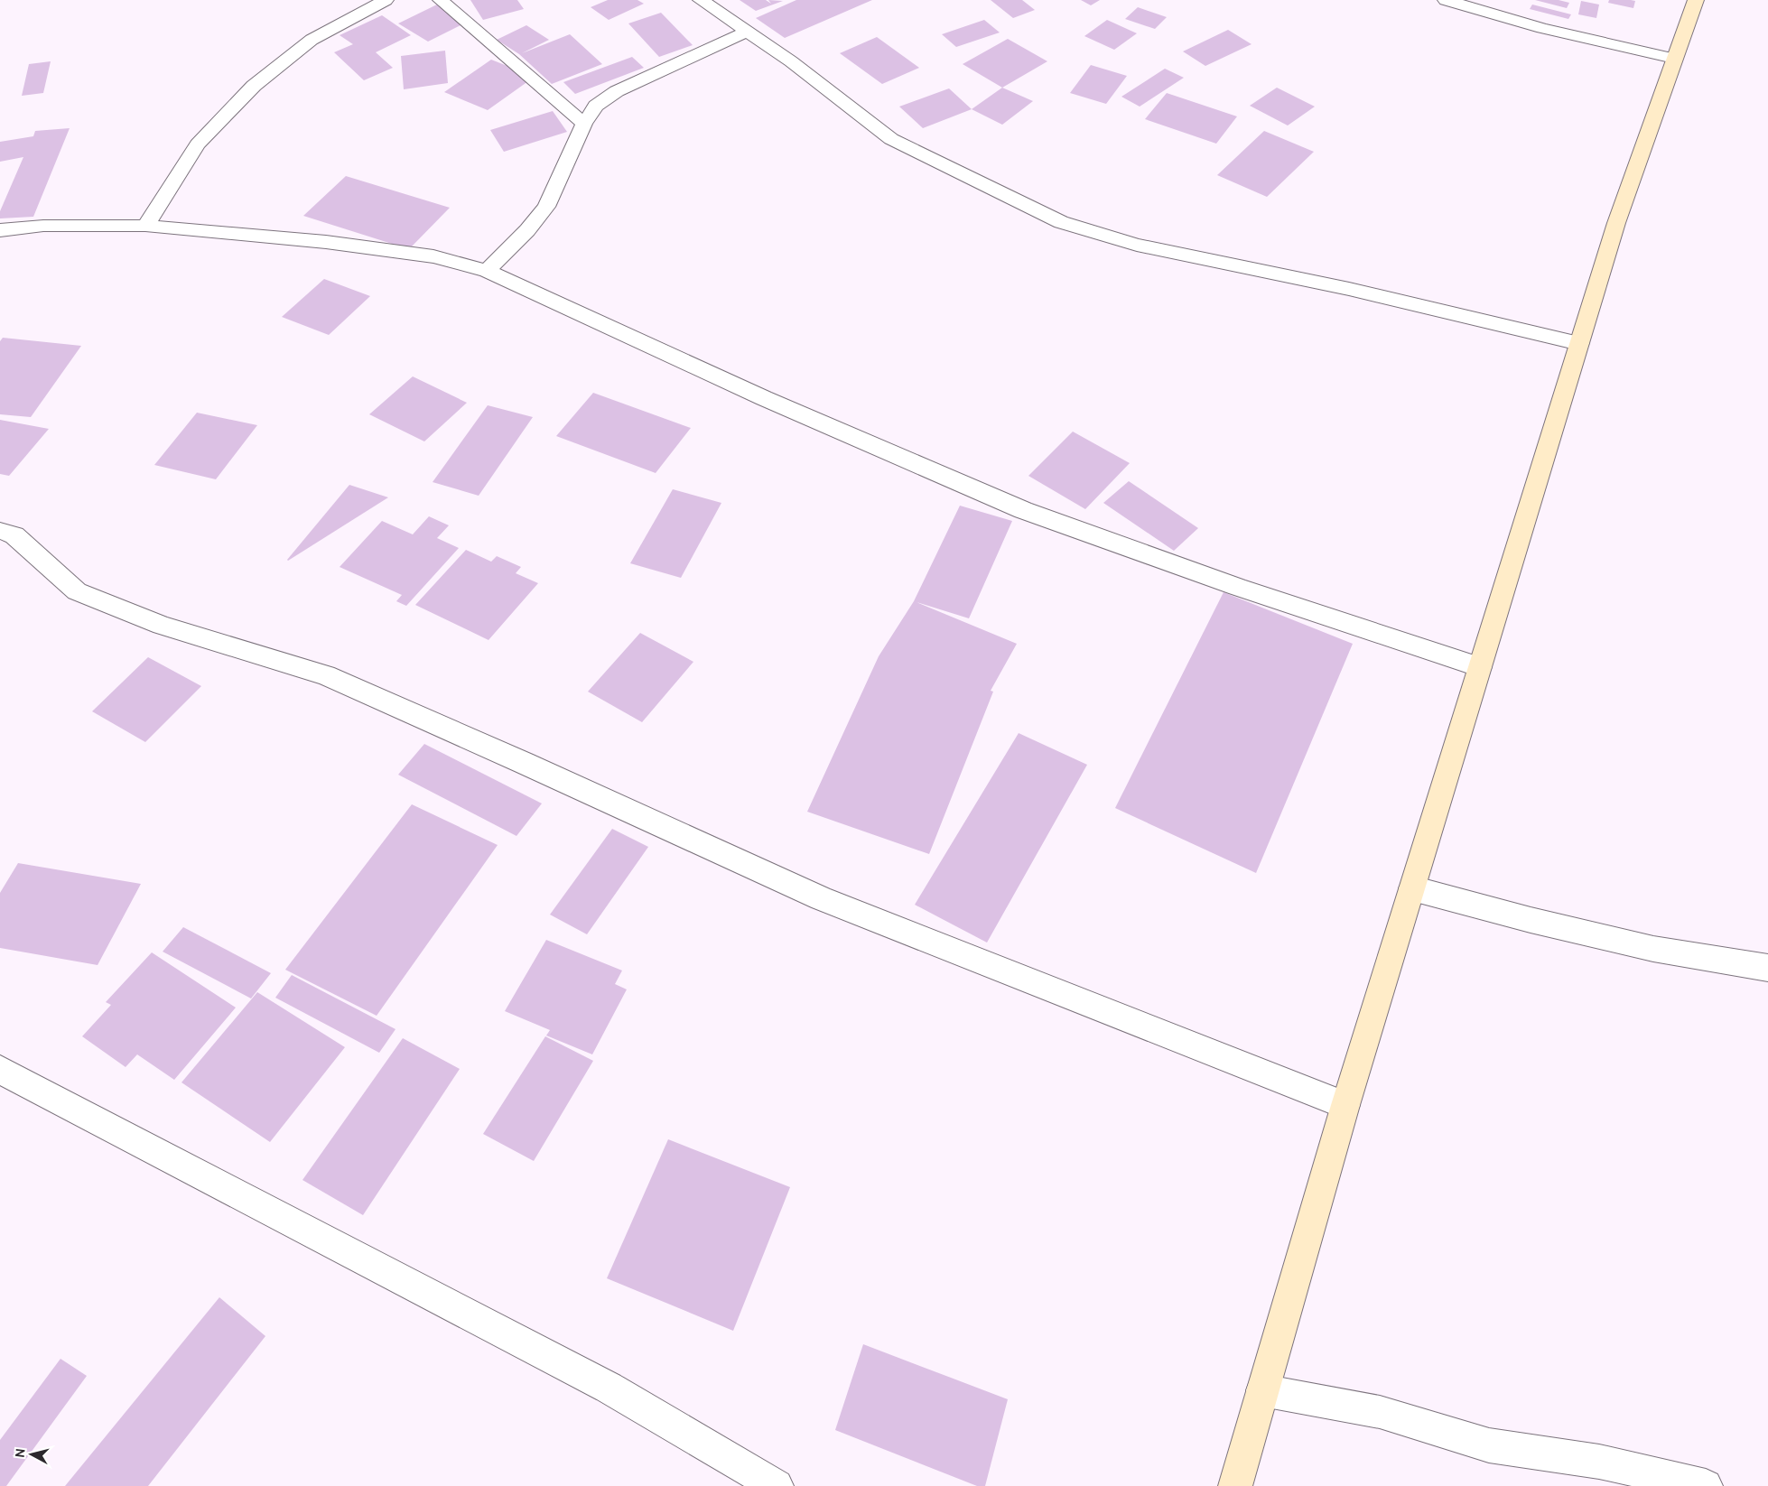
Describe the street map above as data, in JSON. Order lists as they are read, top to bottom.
{
  "north": "left"
}
